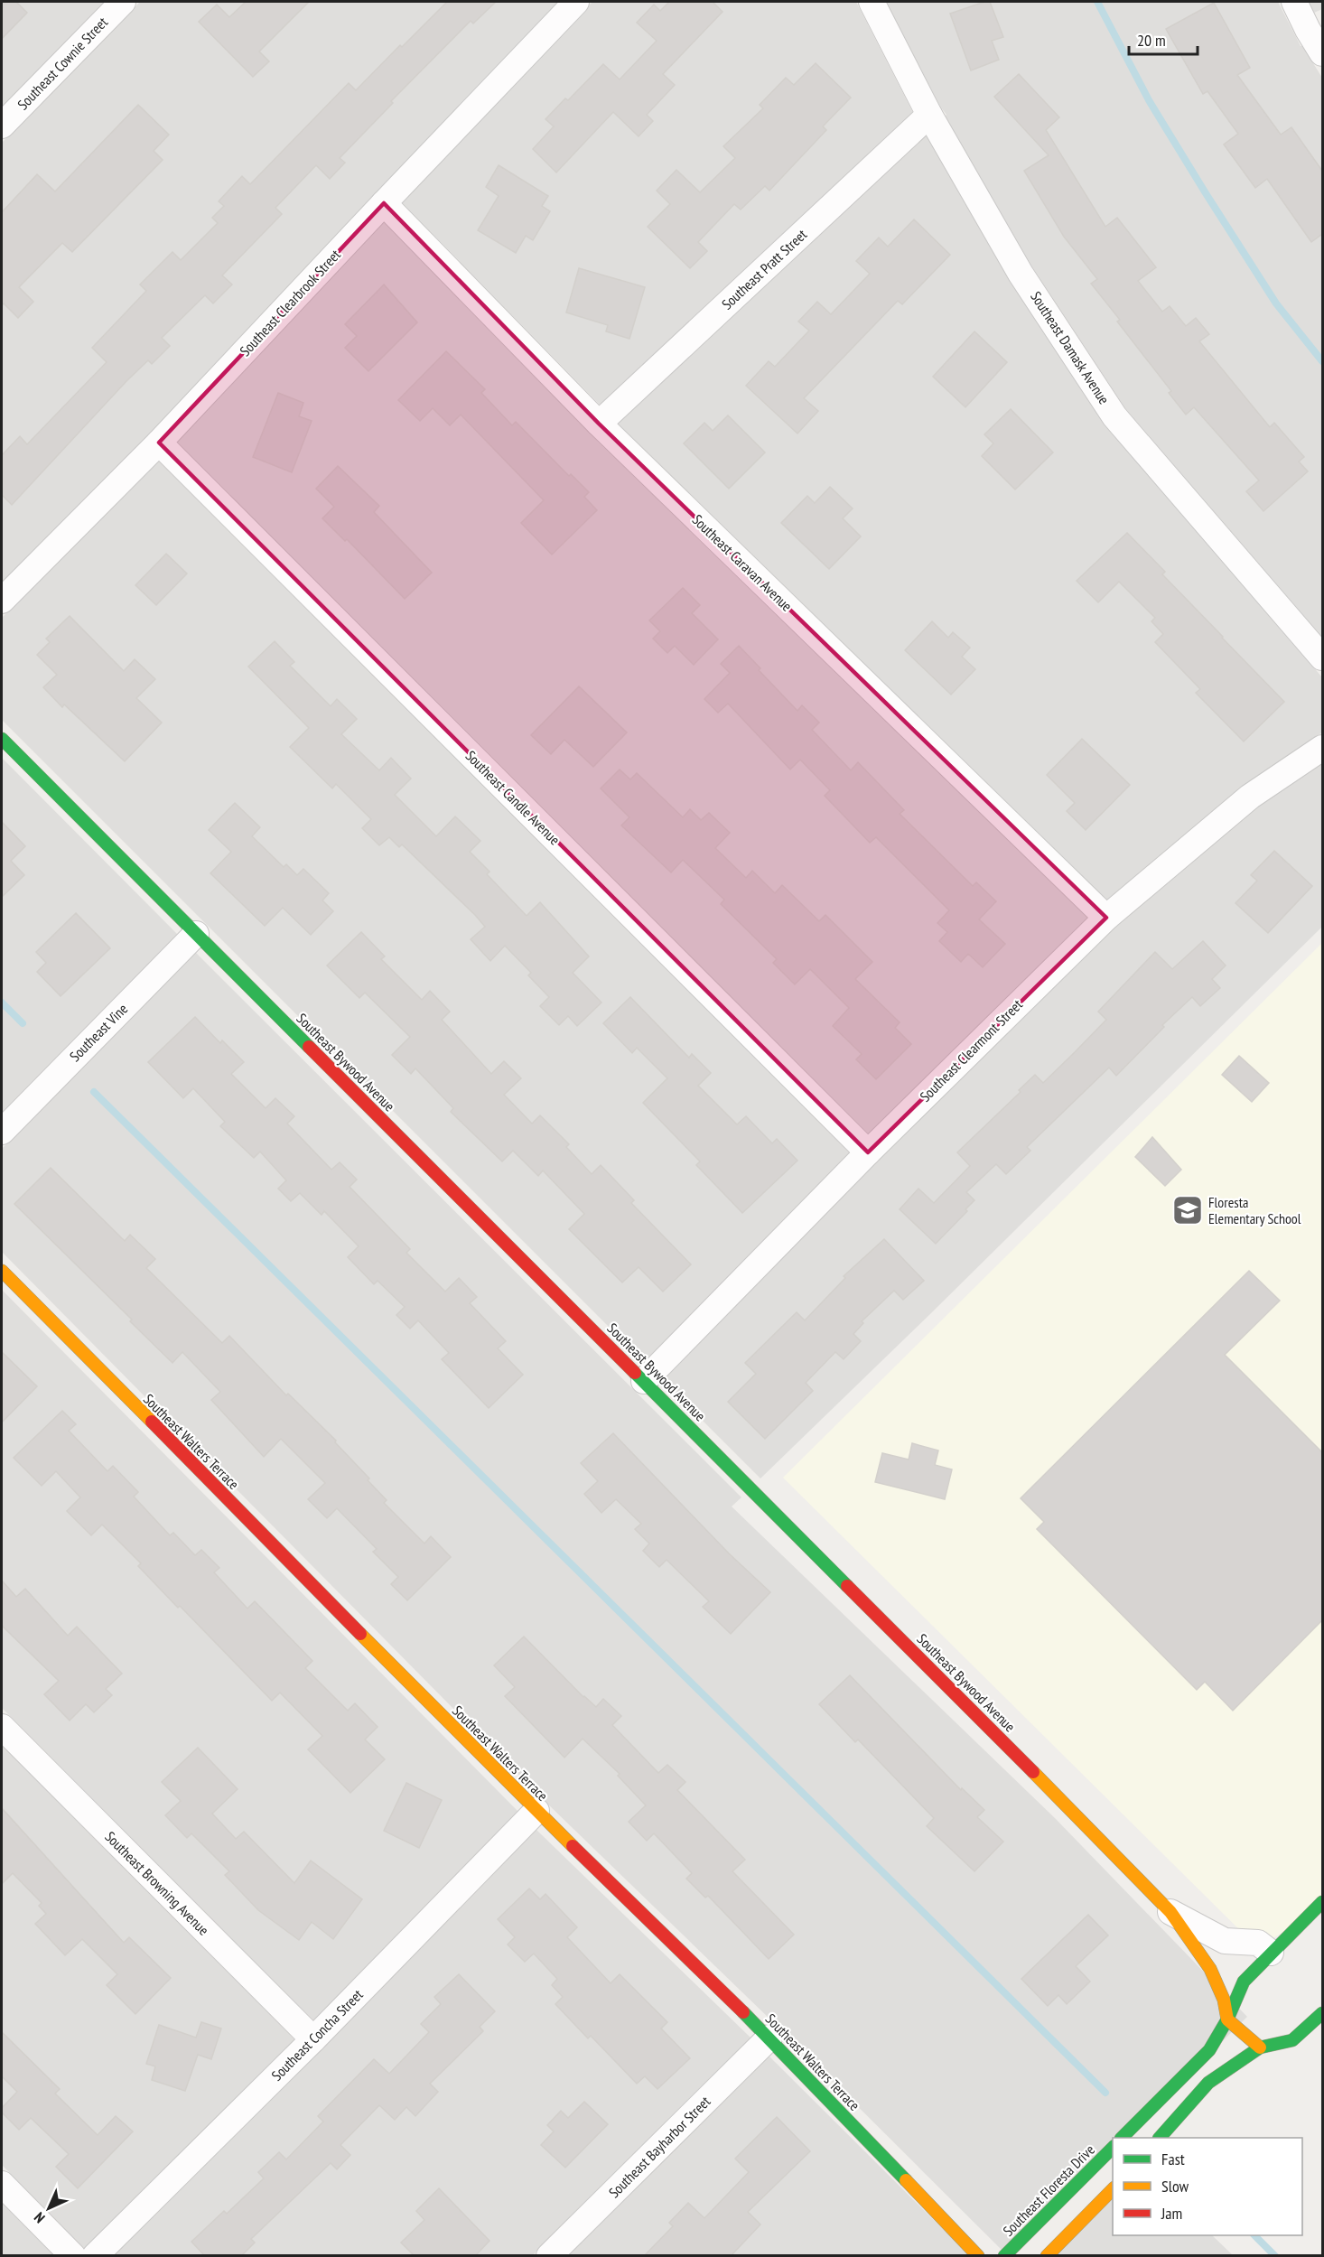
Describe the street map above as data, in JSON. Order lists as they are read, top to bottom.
{
  "streets": {
    "street": [
      "Southeast Cownie Street",
      "Southeast Pratt Street",
      "Southeast Clearbrook Street",
      "Southeast Damask Avenue",
      "Southeast Caravan Avenue",
      "Southeast Candle Avenue",
      "Southeast Vine",
      "Southeast Clearmont Street",
      "Southeast Bywood Avenue",
      "Southeast Walters Terrace",
      "Southeast Browning Avenue",
      "Southeast Concha Street",
      "Southeast Bayharbor Street",
      "Southeast Floresta Drive"
    ]
  },
  "crossings": [
    ["Southeast Pratt Street", "Southeast Damask Avenue"],
    ["Southeast Pratt Street", "Southeast Caravan Avenue"],
    ["Southeast Clearbrook Street", "Southeast Caravan Avenue"],
    ["Southeast Clearbrook Street", "Southeast Candle Avenue"],
    ["Southeast Caravan Avenue", "Southeast Clearmont Street"],
    ["Southeast Candle Avenue", "Southeast Clearmont Street"],
    ["Southeast Vine", "Southeast Bywood Avenue"],
    ["Southeast Clearmont Street", "Southeast Bywood Avenue"],
    ["Southeast Walters Terrace", "Southeast Concha Street"],
    ["Southeast Walters Terrace", "Southeast Bayharbor Street"],
    ["Southeast Browning Avenue", "Southeast Concha Street"]
  ],
  "places": {
    "school or university": ["Floresta Elementary School"]
  },
  "legend": ["Fast", "Slow", "Jam"],
  "scale_bar": "20 m",
  "north": "bottom left"
}
